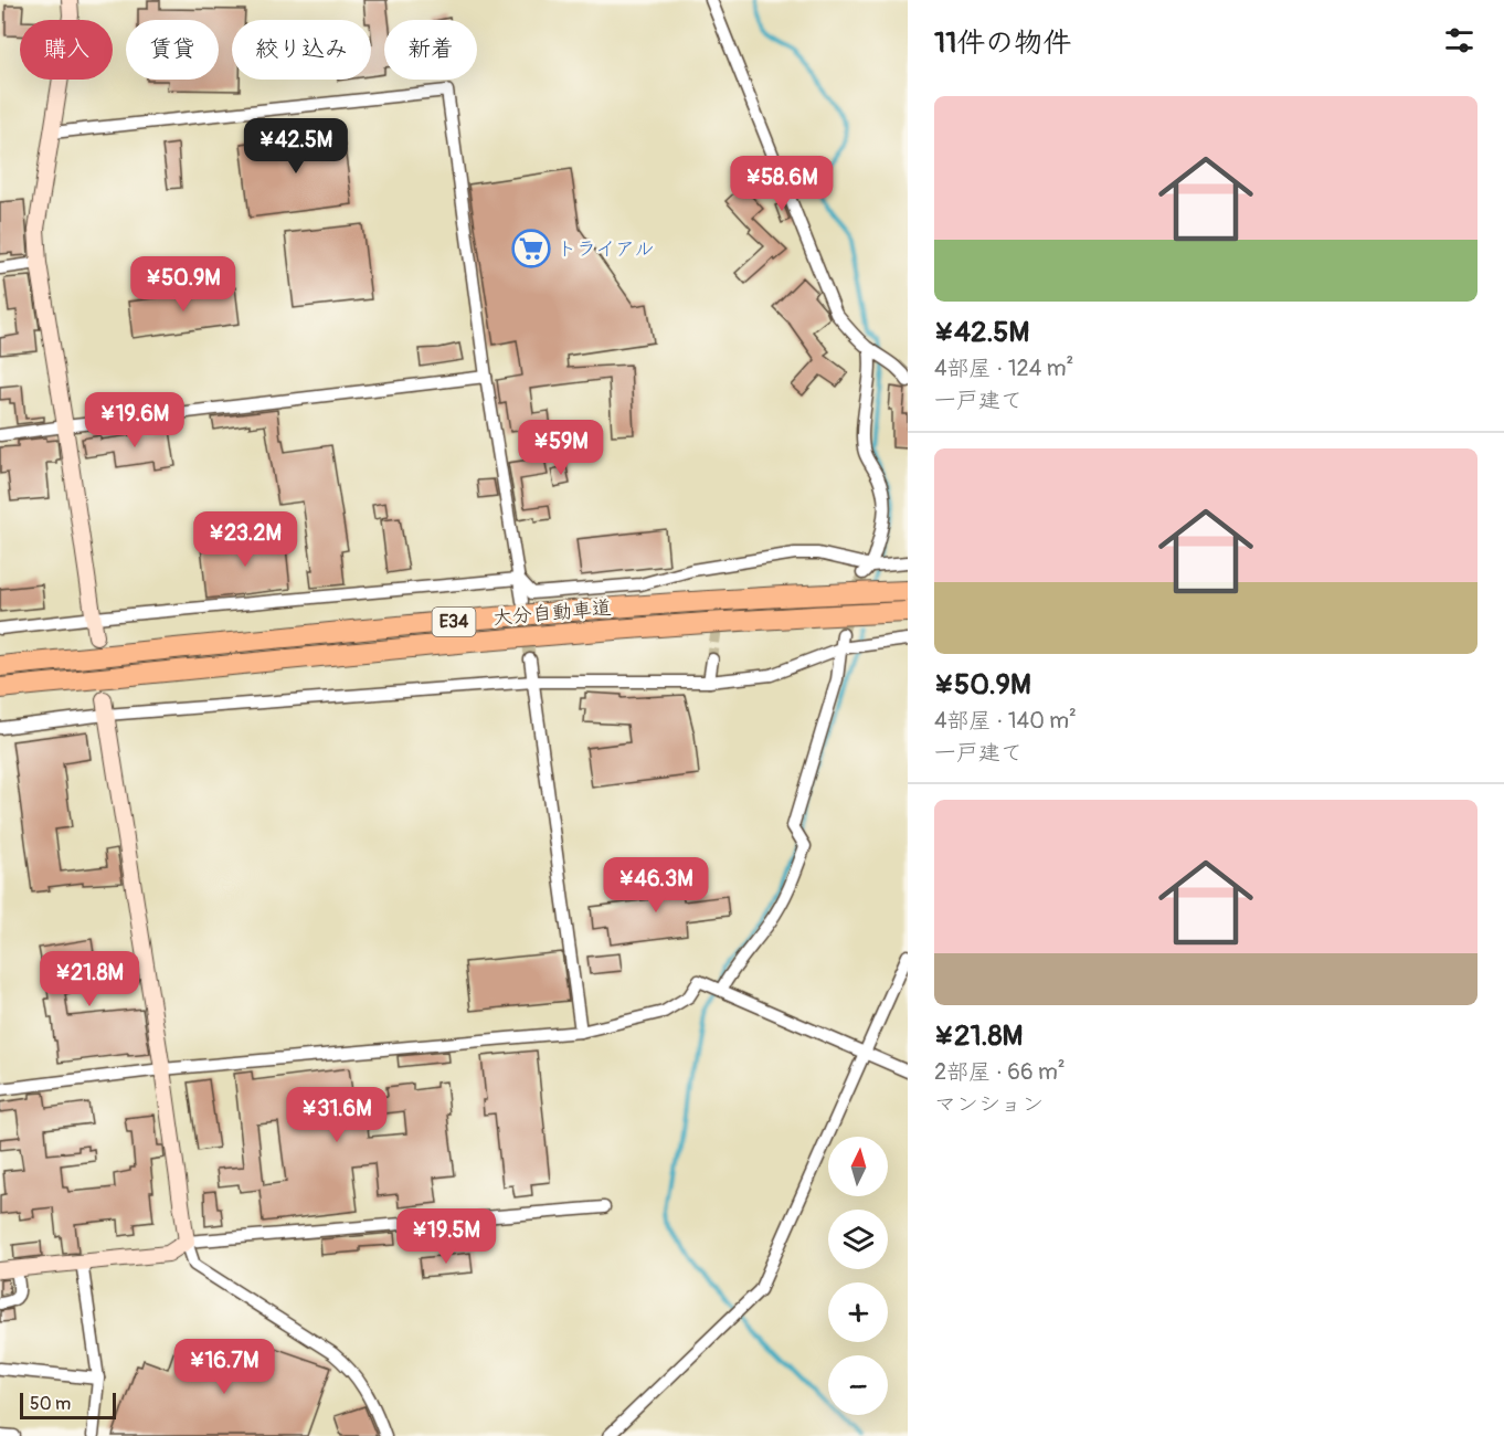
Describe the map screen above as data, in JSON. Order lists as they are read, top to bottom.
{
  "streets": {
    "highway": ["大分自動車道", "E34"]
  },
  "places": {
    "supermarket": ["トライアル"]
  },
  "scale_bar": "50 m",
  "north": "top",
  "page": {
    "heading": "11件の物件",
    "chip": [
      "購入",
      "賃貸",
      "絞り込み",
      "新着"
    ],
    "list": [
      {
        "name": "¥42.5M",
        "note": "4部屋 · 124 m² · 一戸建て"
      },
      {
        "name": "¥50.9M",
        "note": "4部屋 · 140 m² · 一戸建て"
      },
      {
        "name": "¥21.8M",
        "note": "2部屋 · 66 m² · マンション"
      }
    ],
    "price": [
      "¥42.5M",
      "¥58.6M",
      "¥50.9M",
      "¥19.6M",
      "¥59M",
      "¥23.2M",
      "¥46.3M",
      "¥21.8M",
      "¥31.6M",
      "¥19.5M",
      "¥16.7M"
    ],
    "map_buttons": ["+", "−"],
    "scale": "50 m"
  }
}
